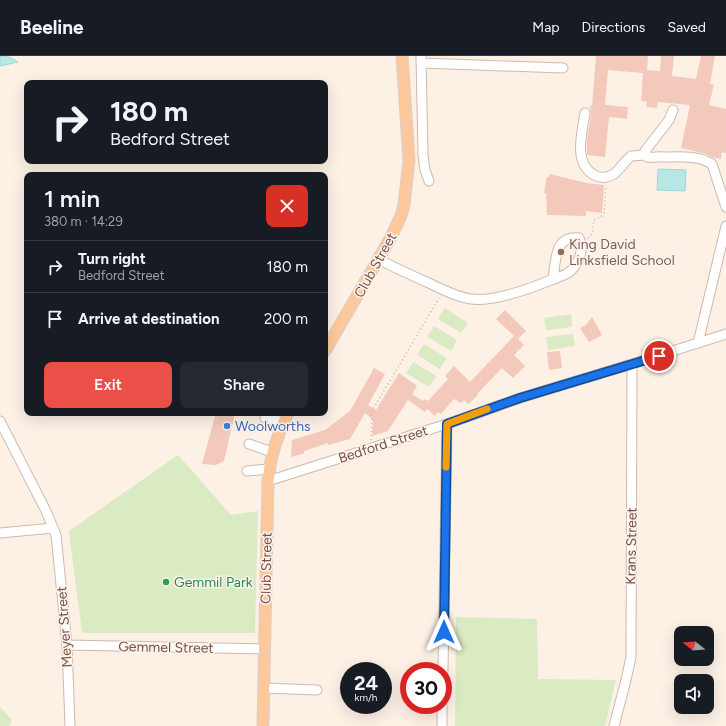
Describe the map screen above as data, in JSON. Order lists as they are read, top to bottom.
{
  "streets": {
    "main road": ["Club Street"],
    "street": [
      "Bedford Street",
      "Krans Street",
      "Meyer Street",
      "Gemmel Street"
    ]
  },
  "crossings": [
    ["Club Street", "Bedford Street"],
    ["Club Street", "Gemmel Street"],
    ["Bedford Street", "Krans Street"],
    ["Meyer Street", "Gemmel Street"]
  ],
  "places": ["King David Linksfield School", "Woolworths", "Gemmil Park"],
  "north": "left",
  "page": {
    "header": "Beeline",
    "nav": ["Map", "Directions", "Saved"],
    "turn": ["180 m", "Bedford Street"],
    "heading": ["1 min", "380 m · 14:29"],
    "list": [
      {
        "name": "Turn right",
        "note": "Bedford Street",
        "value": "180 m"
      },
      {
        "name": "Arrive at destination",
        "value": "200 m"
      }
    ],
    "buttons": ["Exit", "Share"],
    "speed": "24 km/h",
    "limit": "30"
  }
}
